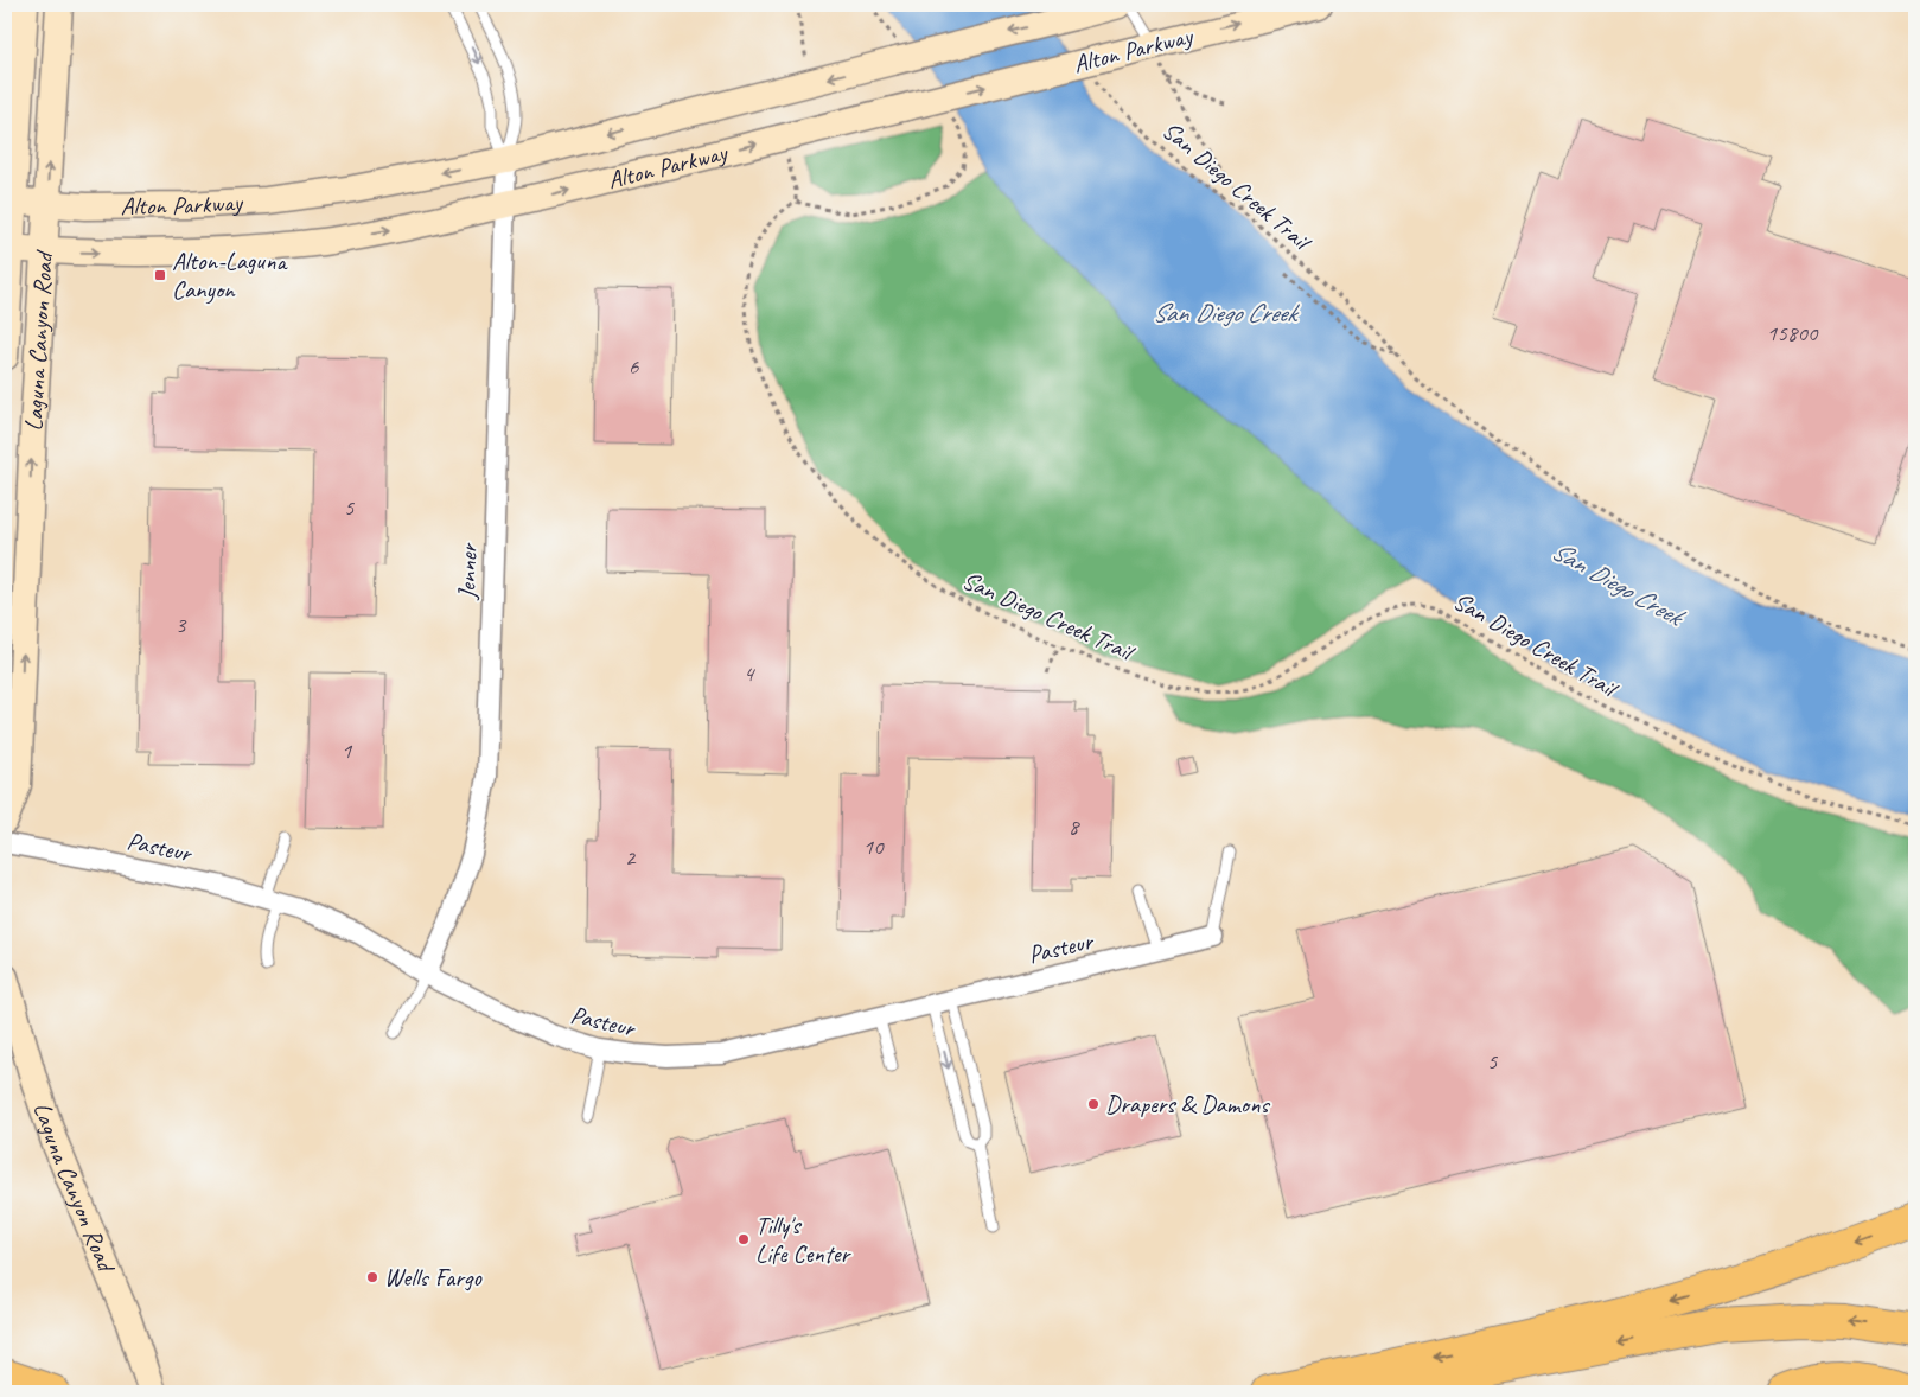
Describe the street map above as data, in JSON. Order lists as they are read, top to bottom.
{
  "streets": {
    "main road": ["Alton Parkway", "Laguna Canyon Road"],
    "street": ["Jenner", "Pasteur"],
    "path": ["San Diego Creek Trail"]
  },
  "crossings": [
    ["Alton Parkway", "San Diego Creek Trail"],
    ["Alton Parkway", "Laguna Canyon Road"],
    ["Alton Parkway", "Jenner"],
    ["Jenner", "Pasteur"]
  ],
  "water": ["San Diego Creek"],
  "places": {
    "transit": ["Alton-Laguna Canyon"],
    "other": ["Drapers & Damons", "Tilly's Life Center", "Wells Fargo"]
  },
  "house_numbers": [
    "15800",
    "6",
    "5",
    "3",
    "4",
    "1",
    "8",
    "10",
    "2",
    "5"
  ]
}
